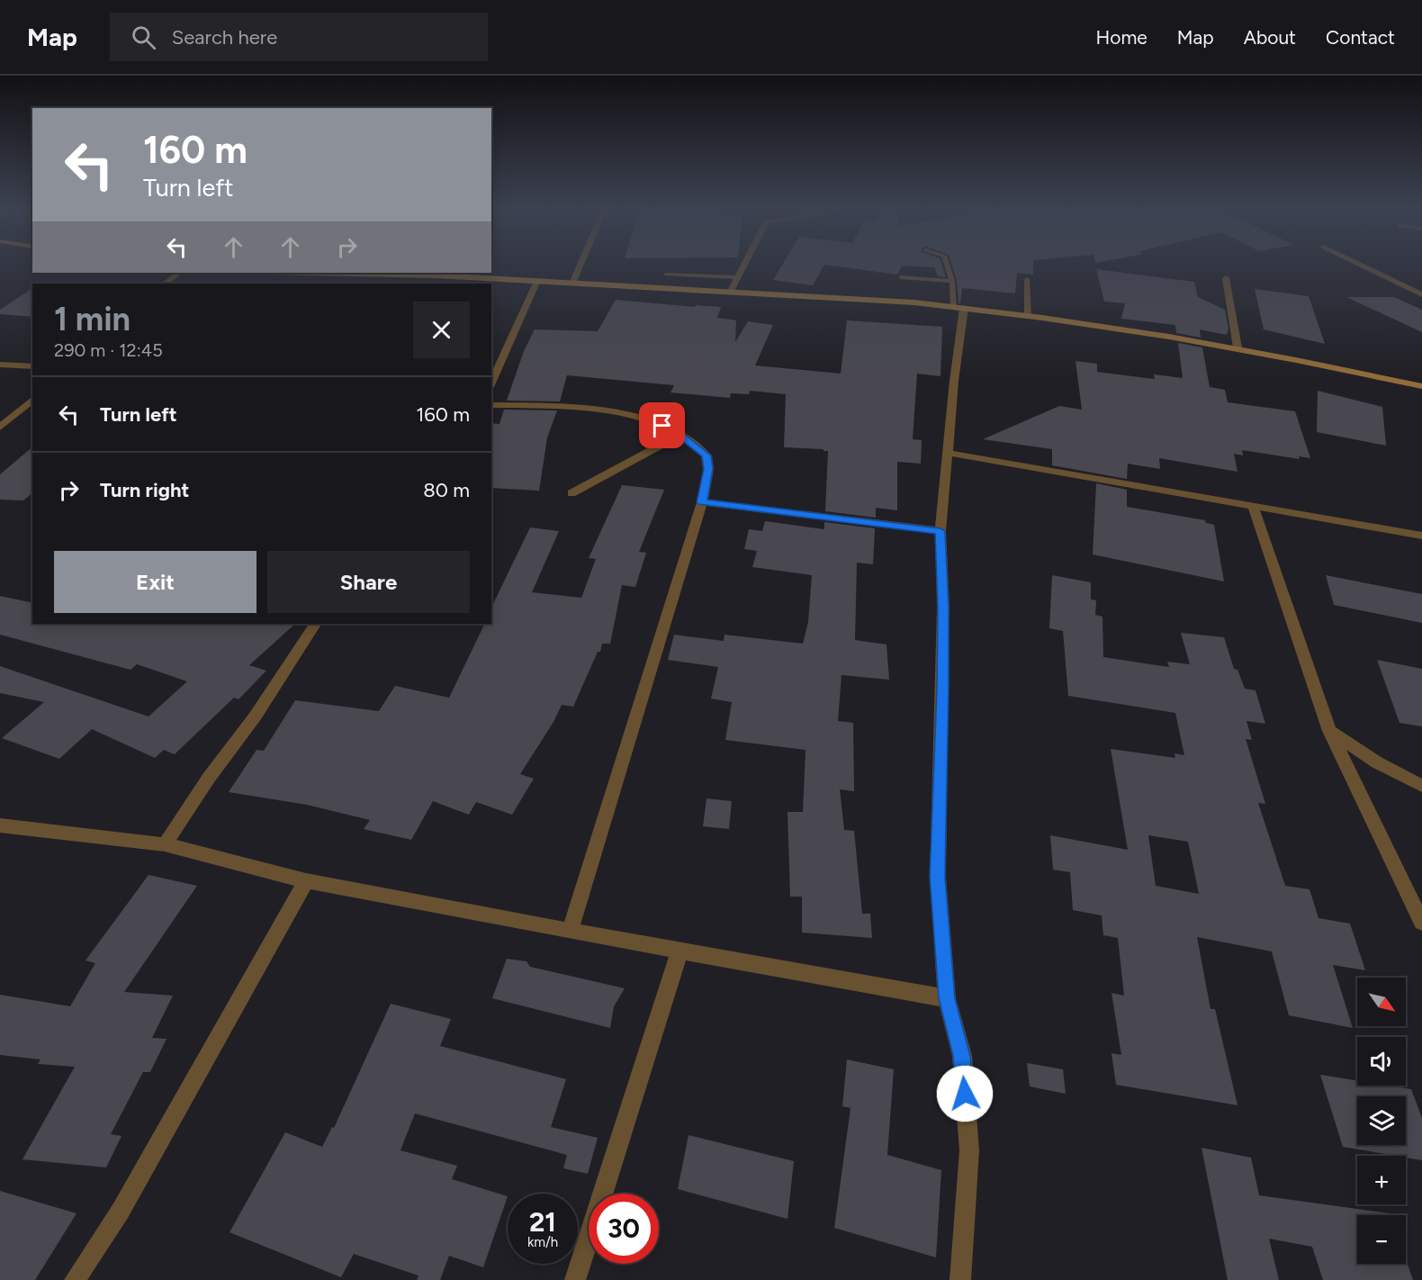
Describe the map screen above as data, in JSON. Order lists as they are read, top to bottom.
{
  "north": "bottom right",
  "page": {
    "header": "Map",
    "search": "Search here",
    "nav": [
      "Home",
      "Map",
      "About",
      "Contact"
    ],
    "turn": ["160 m", "Turn left"],
    "heading": ["1 min", "290 m · 12:45"],
    "list": [
      {
        "name": "Turn left",
        "value": "160 m"
      },
      {
        "name": "Turn right",
        "value": "80 m"
      }
    ],
    "buttons": ["Exit", "Share"],
    "map_buttons": ["+", "−"],
    "speed": "21 km/h",
    "limit": "30"
  }
}
